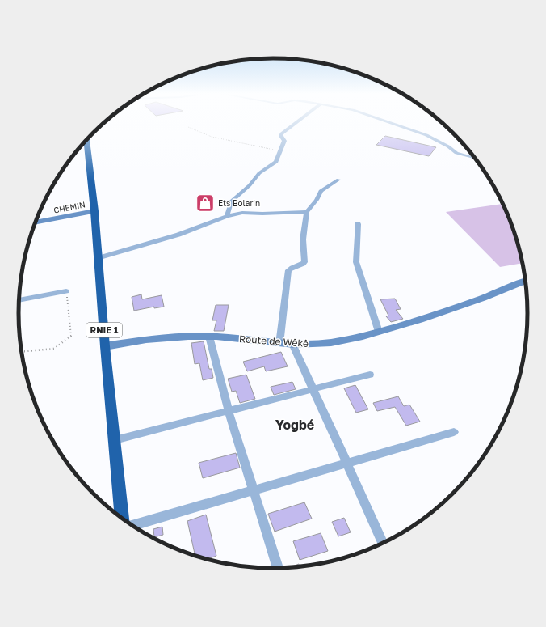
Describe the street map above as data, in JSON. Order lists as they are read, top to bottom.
{
  "streets": {
    "highway": ["RNIE 1"],
    "street": ["CHEMIN", "Route de Wêkê"]
  },
  "crossings": [
    ["CHEMIN", "RNIE 1"],
    ["RNIE 1", "Route de Wêkê"]
  ],
  "districts": ["Yogbé"],
  "places": {
    "shop": ["Ets Bolarin"]
  }
}
